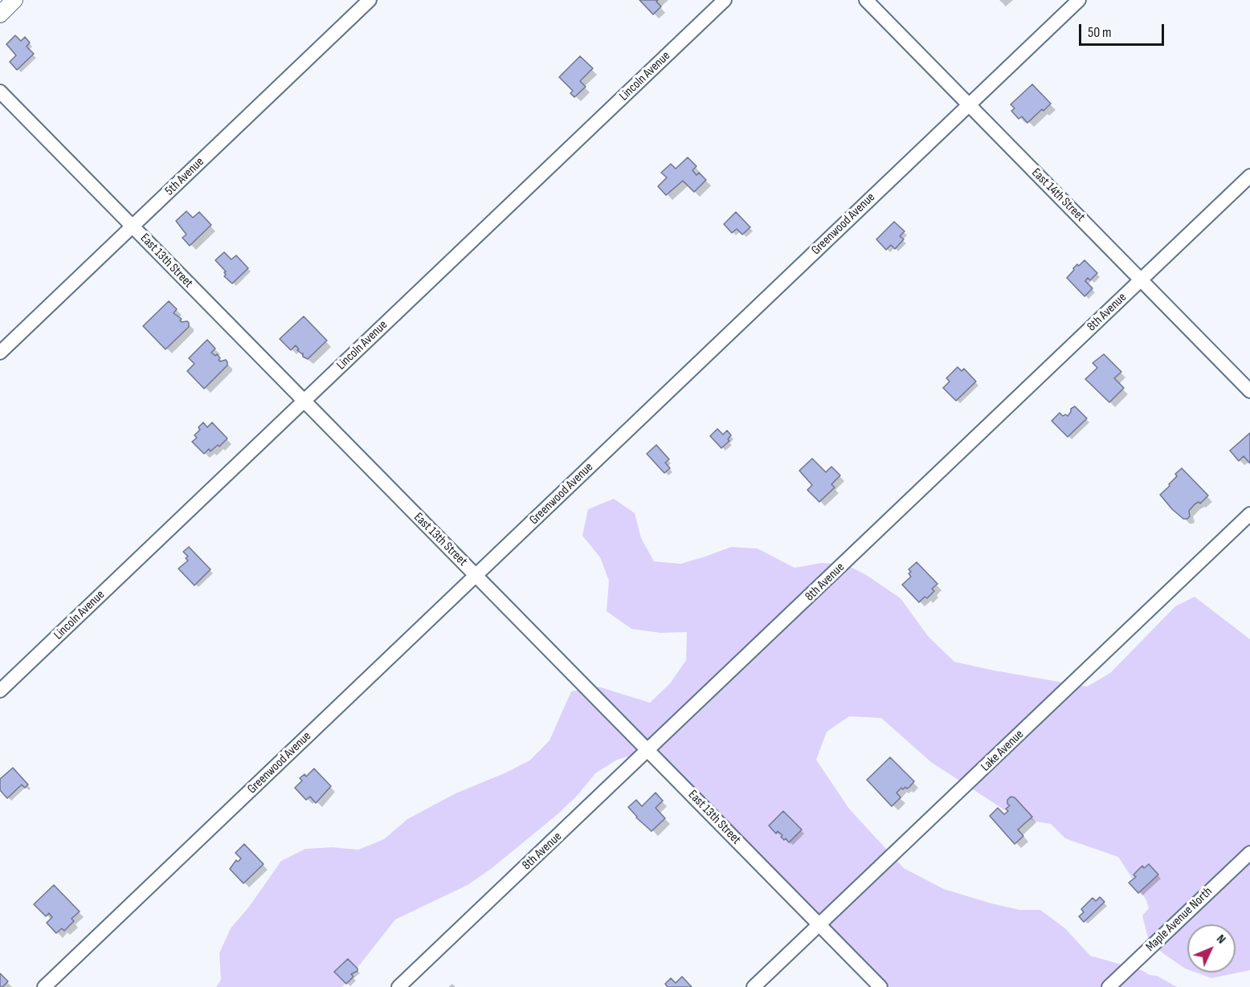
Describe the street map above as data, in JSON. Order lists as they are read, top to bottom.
{
  "streets": {
    "street": [
      "Lincoln Avenue",
      "5th Avenue",
      "East 14th Street",
      "Greenwood Avenue",
      "East 13th Street",
      "8th Avenue",
      "Lake Avenue",
      "Maple Avenue North"
    ]
  },
  "crossings": [
    ["Lincoln Avenue", "East 13th Street"],
    ["5th Avenue", "East 13th Street"],
    ["East 14th Street", "Greenwood Avenue"],
    ["East 14th Street", "8th Avenue"],
    ["Greenwood Avenue", "East 13th Street"],
    ["East 13th Street", "8th Avenue"],
    ["East 13th Street", "Lake Avenue"]
  ],
  "scale_bar": "50 m",
  "north": "top right"
}
